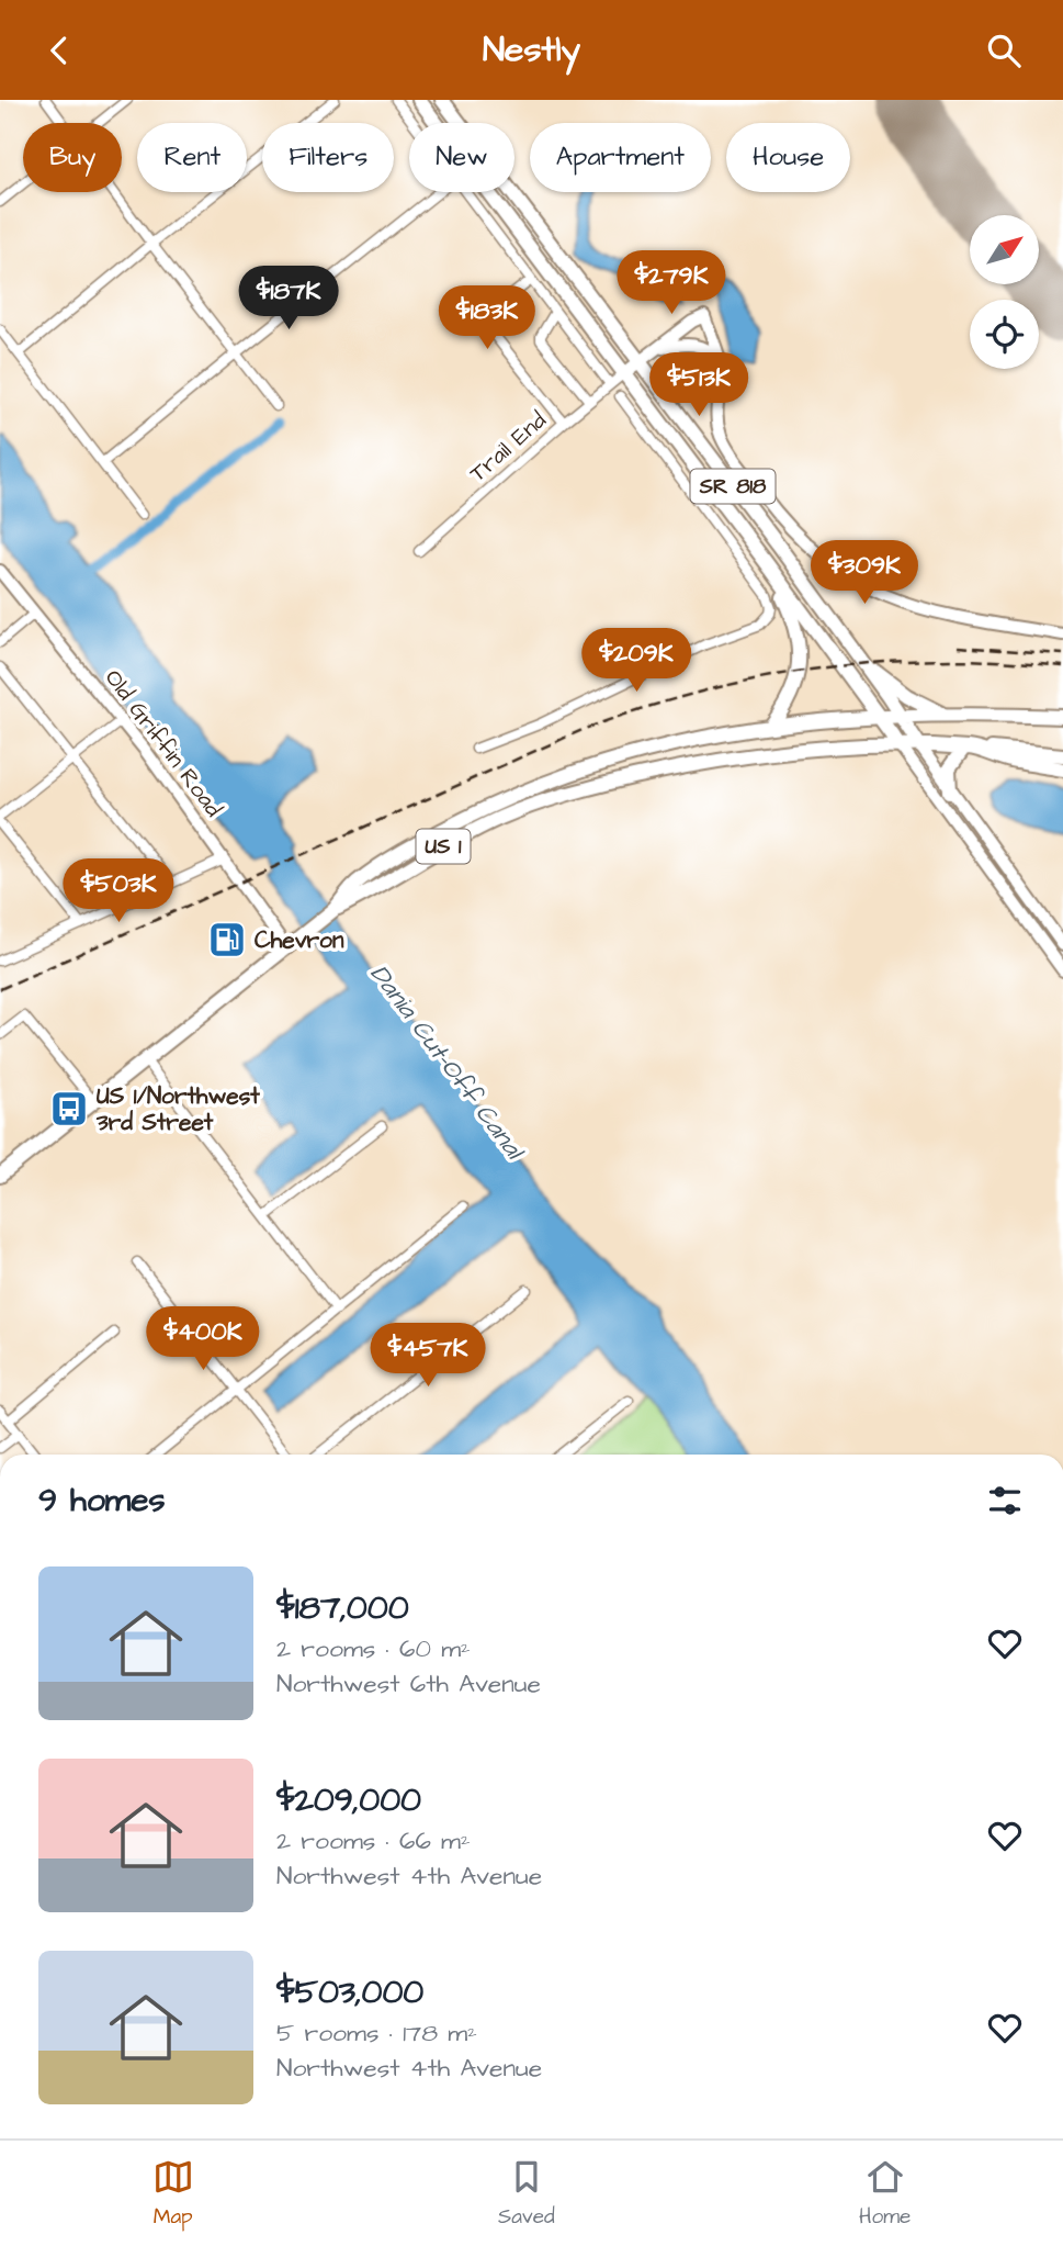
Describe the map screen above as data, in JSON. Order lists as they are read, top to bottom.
{
  "streets": {
    "main road": ["SR 818", "US 1"],
    "street": ["Trail End", "Old Griffin Road"]
  },
  "crossings": [
    ["Trail End", "SR 818"],
    ["SR 818", "US 1"],
    ["Old Griffin Road", "US 1"]
  ],
  "water": ["Dania Cut-Off Canal"],
  "places": {
    "fuel station": ["Chevron"],
    "bus stop": ["US 1/Northwest 3rd Street"]
  },
  "north": "top right",
  "page": {
    "header": "Nestly",
    "chip": [
      "Buy",
      "Rent",
      "Filters",
      "New",
      "Apartment",
      "House"
    ],
    "price": [
      "$279K",
      "$187K",
      "$183K",
      "$513K",
      "$309K",
      "$209K",
      "$503K",
      "$400K",
      "$457K"
    ],
    "heading": "9 homes",
    "list": [
      {
        "name": "$187,000",
        "note": "2 rooms · 60 m² · Northwest 6th Avenue"
      },
      {
        "name": "$209,000",
        "note": "2 rooms · 66 m² · Northwest 4th Avenue"
      },
      {
        "name": "$503,000",
        "note": "5 rooms · 178 m² · Northwest 4th Avenue"
      }
    ],
    "tabs": ["Map", "Saved", "Home"]
  }
}
